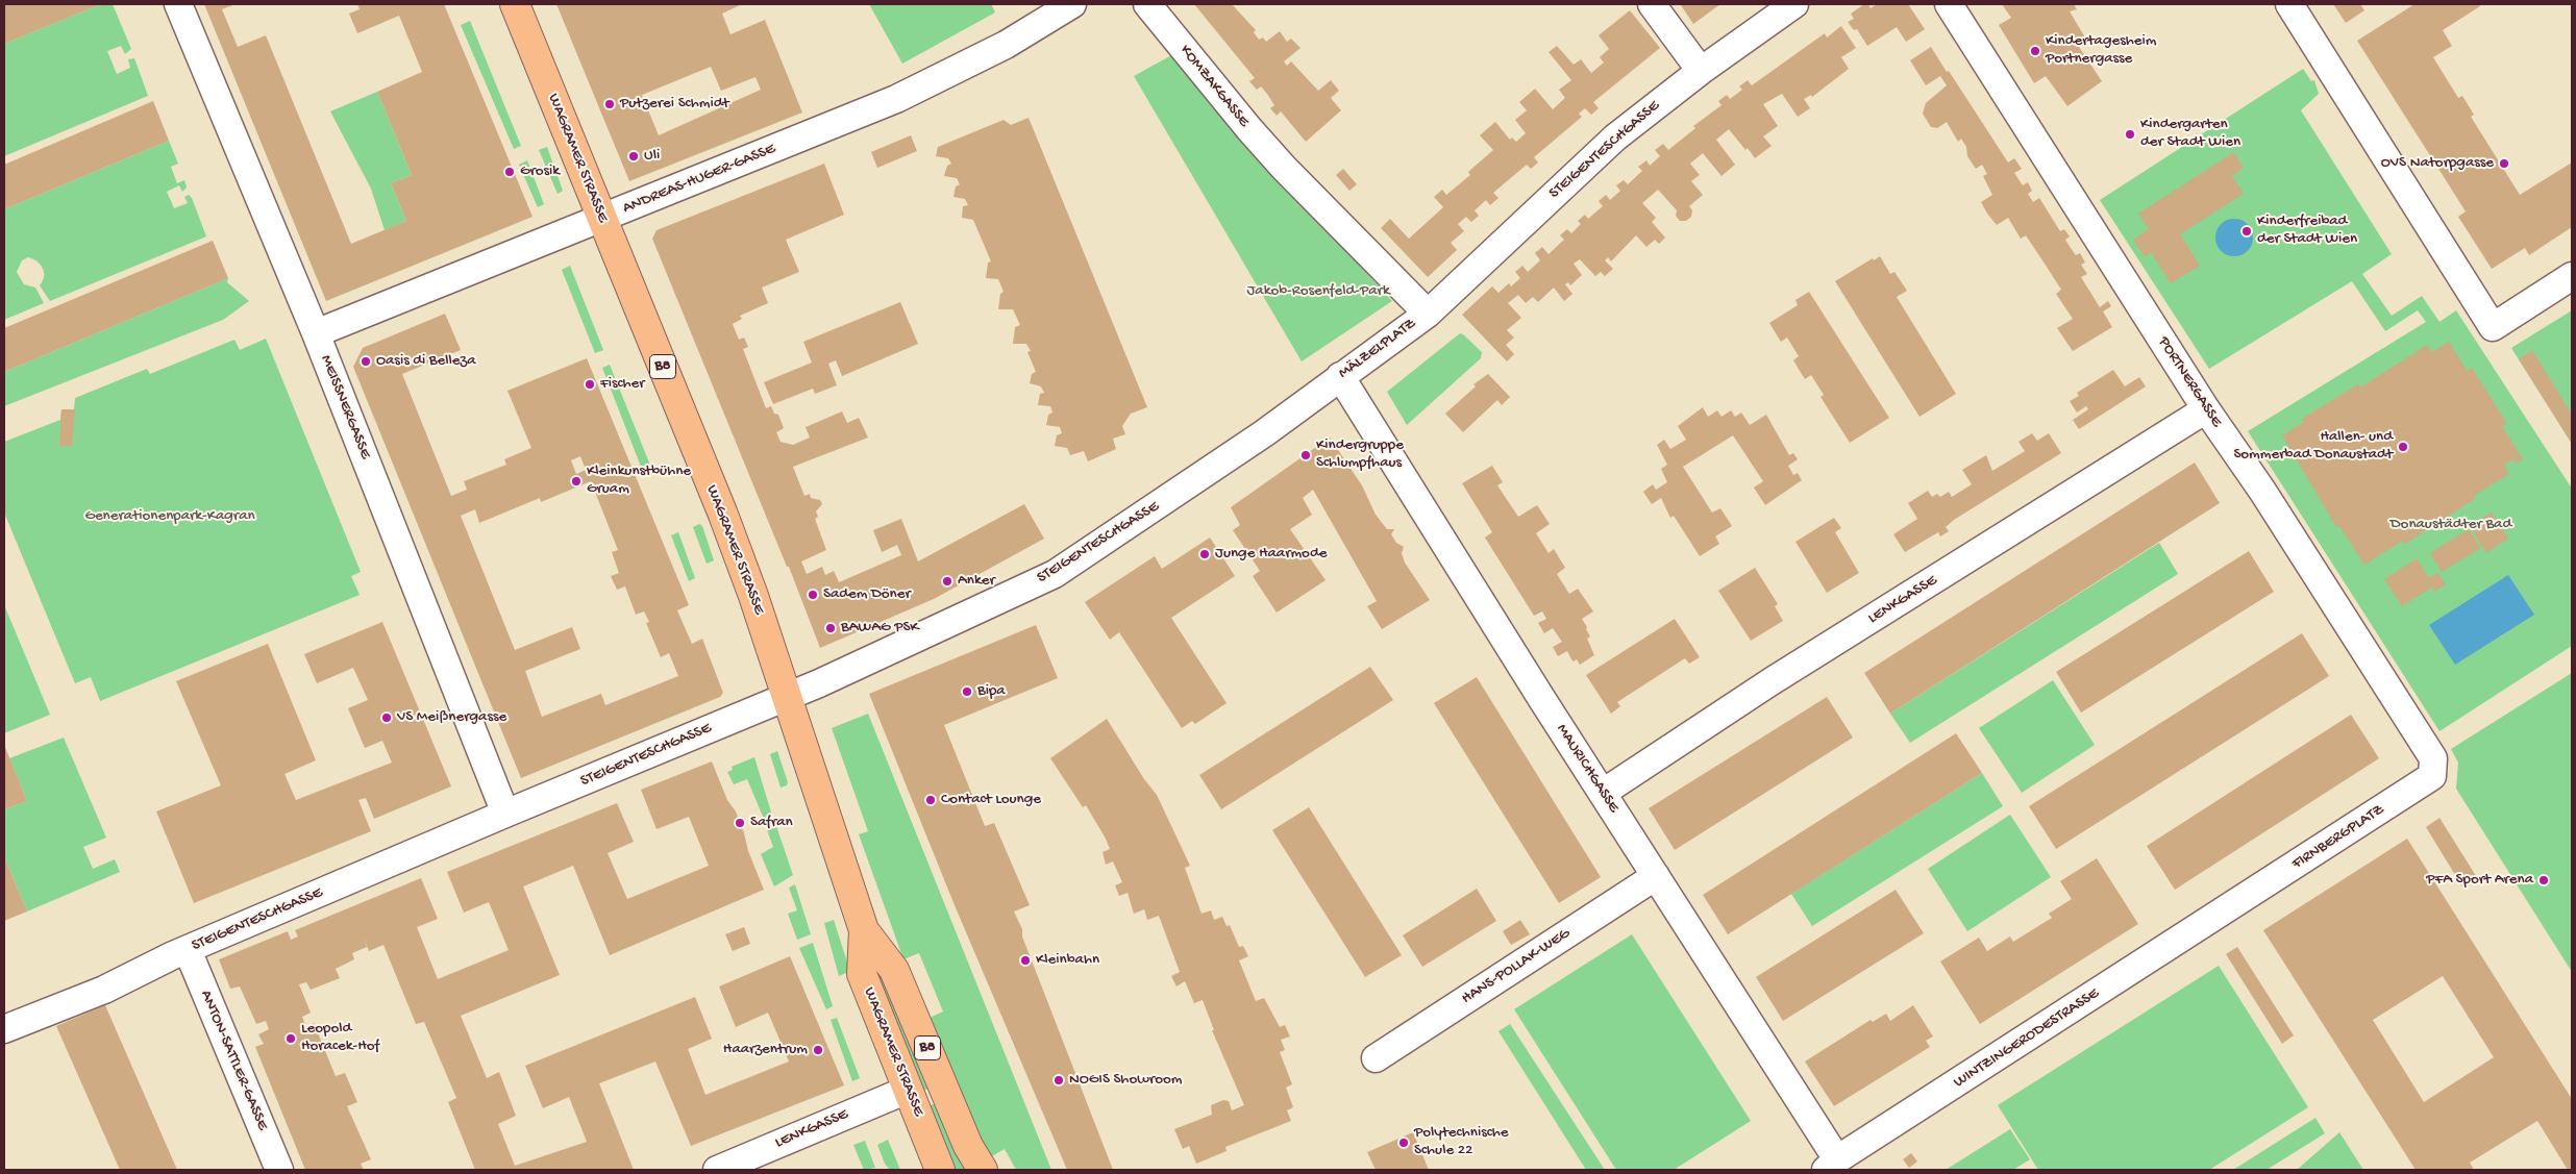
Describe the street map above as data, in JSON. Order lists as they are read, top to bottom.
{
  "streets": {
    "main road": ["WAGRAMER STRASSE", "B8"],
    "street": [
      "KOMZAKGASSE",
      "STEIGENTESCHGASSE",
      "ANDREAS-HUGER-GASSE",
      "MÄLZELPLATZ",
      "PORTNERGASSE",
      "MEISSNERGASSE",
      "LENKGASSE",
      "MAURICHGASSE",
      "FIRNBERGPLATZ",
      "HANS-POLLAK-WEG",
      "WINTZINGERODESTRASSE",
      "ANTON-SATTLER-GASSE"
    ]
  },
  "crossings": [
    ["KOMZAKGASSE", "MÄLZELPLATZ"],
    ["STEIGENTESCHGASSE", "WAGRAMER STRASSE"],
    ["STEIGENTESCHGASSE", "MÄLZELPLATZ"],
    ["STEIGENTESCHGASSE", "MEISSNERGASSE"],
    ["STEIGENTESCHGASSE", "ANTON-SATTLER-GASSE"],
    ["WAGRAMER STRASSE", "ANDREAS-HUGER-GASSE"],
    ["WAGRAMER STRASSE", "LENKGASSE"],
    ["ANDREAS-HUGER-GASSE", "MEISSNERGASSE"],
    ["MÄLZELPLATZ", "MAURICHGASSE"],
    ["PORTNERGASSE", "LENKGASSE"],
    ["PORTNERGASSE", "FIRNBERGPLATZ"],
    ["LENKGASSE", "MAURICHGASSE"],
    ["MAURICHGASSE", "HANS-POLLAK-WEG"],
    ["MAURICHGASSE", "WINTZINGERODESTRASSE"],
    ["FIRNBERGPLATZ", "WINTZINGERODESTRASSE"]
  ],
  "parks": ["Jakob-Rosenfeld-Park", "Generationenpark-Kagran", "Donaustädter Bad"],
  "places": [
    "Kindertagesheim Portnergasse",
    "Putzerei Schmidt",
    "Kindergarten der Stadt Wien",
    "Uli",
    "OVS Natorpgasse",
    "Grosik",
    "Kinderfreibad der Stadt Wien",
    "Oasis di Belleza",
    "Fischer",
    "Hallen- und Sommerbad Donaustadt",
    "Kindergruppe Schlumpfhaus",
    "Kleinkunstbühne Gruam",
    "Junge Haarmode",
    "Anker",
    "Sadem Döner",
    "BAWAG PSK",
    "Bipa",
    "VS Meißnergasse",
    "Contact Lounge",
    "Safran",
    "PFA Sport Arena",
    "Kleinbahn",
    "Leopold Horacek-Hof",
    "Haarzentrum",
    "NOGIS Showroom",
    "Polytechnische Schule 22"
  ]
}
